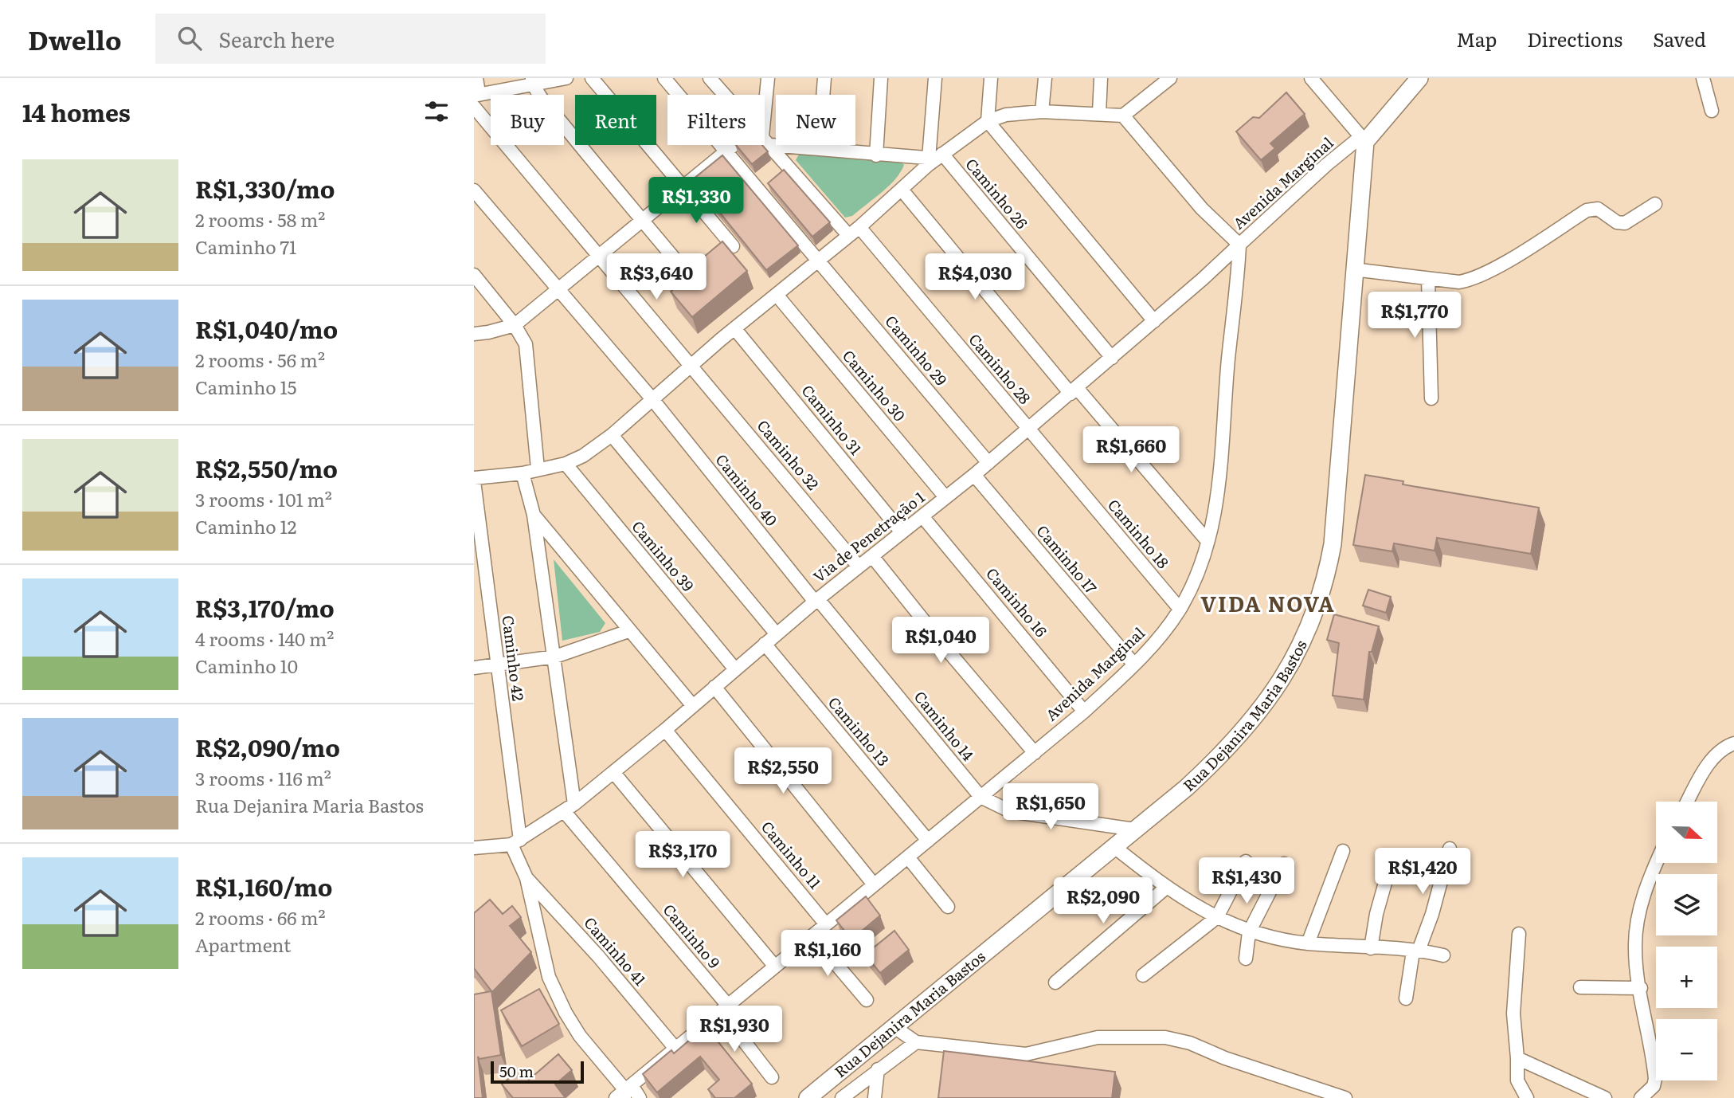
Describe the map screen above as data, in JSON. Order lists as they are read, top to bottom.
{
  "streets": {
    "main road": ["Rua Dejanira Maria Bastos"],
    "street": [
      "Avenida Marginal",
      "Caminho 26",
      "Caminho 29",
      "Caminho 28",
      "Caminho 30",
      "Caminho 31",
      "Caminho 32",
      "Caminho 40",
      "Caminho 18",
      "Via de Penetração 1",
      "Caminho 39",
      "Caminho 17",
      "Caminho 16",
      "Caminho 42",
      "Caminho 14",
      "Caminho 13",
      "Caminho 11",
      "Caminho 9",
      "Caminho 41"
    ]
  },
  "crossings": [
    ["Avenida Marginal", "Caminho 18"],
    ["Avenida Marginal", "Via de Penetração 1"],
    ["Avenida Marginal", "Caminho 17"],
    ["Avenida Marginal", "Caminho 16"],
    ["Avenida Marginal", "Rua Dejanira Maria Bastos"],
    ["Avenida Marginal", "Caminho 14"],
    ["Avenida Marginal", "Caminho 13"],
    ["Avenida Marginal", "Caminho 11"],
    ["Avenida Marginal", "Caminho 9"],
    ["Avenida Marginal", "Caminho 41"],
    ["Caminho 26", "Via de Penetração 1"],
    ["Caminho 29", "Via de Penetração 1"],
    ["Caminho 28", "Caminho 18"],
    ["Caminho 28", "Via de Penetração 1"],
    ["Caminho 30", "Via de Penetração 1"],
    ["Caminho 31", "Via de Penetração 1"],
    ["Caminho 32", "Via de Penetração 1"],
    ["Caminho 40", "Via de Penetração 1"],
    ["Caminho 40", "Caminho 14"],
    ["Caminho 18", "Via de Penetração 1"],
    ["Via de Penetração 1", "Caminho 39"],
    ["Via de Penetração 1", "Caminho 17"],
    ["Via de Penetração 1", "Caminho 16"],
    ["Via de Penetração 1", "Caminho 42"],
    ["Via de Penetração 1", "Caminho 14"],
    ["Via de Penetração 1", "Caminho 13"],
    ["Via de Penetração 1", "Caminho 11"],
    ["Via de Penetração 1", "Caminho 9"],
    ["Caminho 42", "Caminho 41"]
  ],
  "districts": ["VIDA NOVA"],
  "scale_bar": "50 m",
  "north": "right",
  "page": {
    "header": "Dwello",
    "search": "Search here",
    "nav": ["Map", "Directions", "Saved"],
    "heading": "14 homes",
    "chip": [
      "Buy",
      "Rent",
      "Filters",
      "New"
    ],
    "list": [
      {
        "name": "R$1,330/mo",
        "note": "2 rooms · 58 m² · Caminho 71"
      },
      {
        "name": "R$1,040/mo",
        "note": "2 rooms · 56 m² · Caminho 15"
      },
      {
        "name": "R$2,550/mo",
        "note": "3 rooms · 101 m² · Caminho 12"
      },
      {
        "name": "R$3,170/mo",
        "note": "4 rooms · 140 m² · Caminho 10"
      },
      {
        "name": "R$2,090/mo",
        "note": "3 rooms · 116 m² · Rua Dejanira Maria Bastos"
      },
      {
        "name": "R$1,160/mo",
        "note": "2 rooms · 66 m² · Apartment"
      }
    ],
    "price": [
      "R$1,330",
      "R$3,640",
      "R$4,030",
      "R$1,770",
      "R$1,660",
      "R$1,040",
      "R$2,550",
      "R$1,650",
      "R$3,170",
      "R$1,420",
      "R$1,430",
      "R$2,090",
      "R$1,160",
      "R$1,930"
    ],
    "map_buttons": ["+", "−"],
    "scale": "50 m"
  }
}
